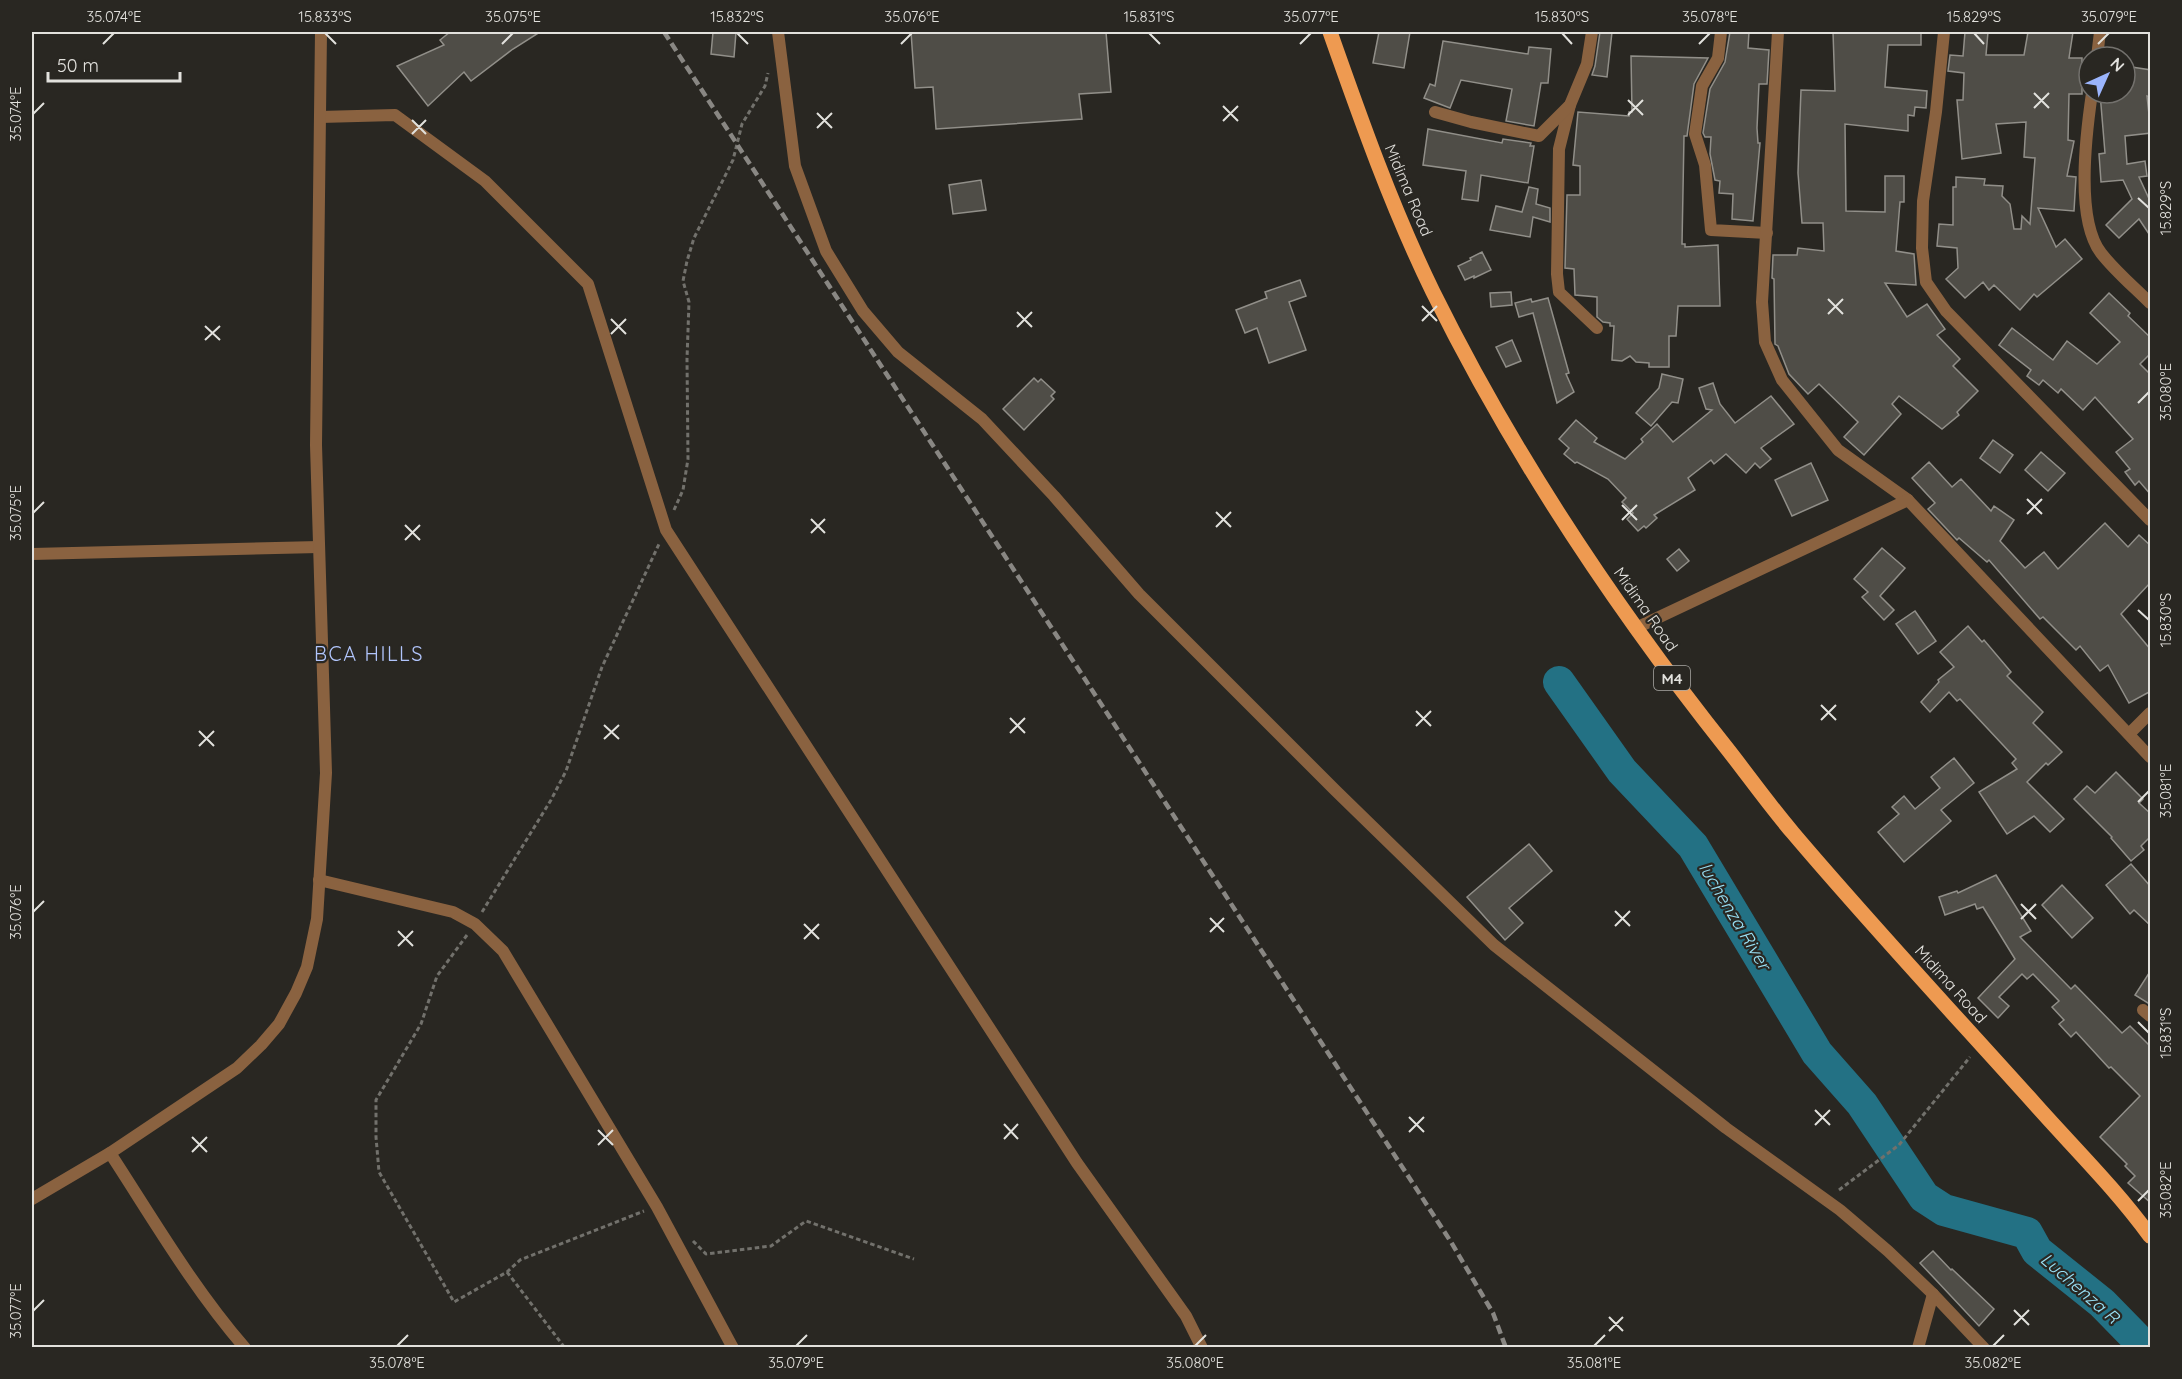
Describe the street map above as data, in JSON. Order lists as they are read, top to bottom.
{
  "streets": {
    "main road": ["Midima Road", "M4"]
  },
  "districts": ["BCA HILLS"],
  "water": ["luchenza River", "Luchenza R"],
  "scale_bar": "50 m",
  "north": "top right",
  "coordinates": [
    "35.074°E",
    "15.833°S",
    "35.075°E",
    "15.832°S",
    "35.076°E",
    "15.831°S",
    "35.077°E",
    "15.830°S",
    "35.078°E",
    "15.829°S",
    "35.079°E",
    "35.080°E",
    "35.081°E",
    "35.082°E"
  ]
}
